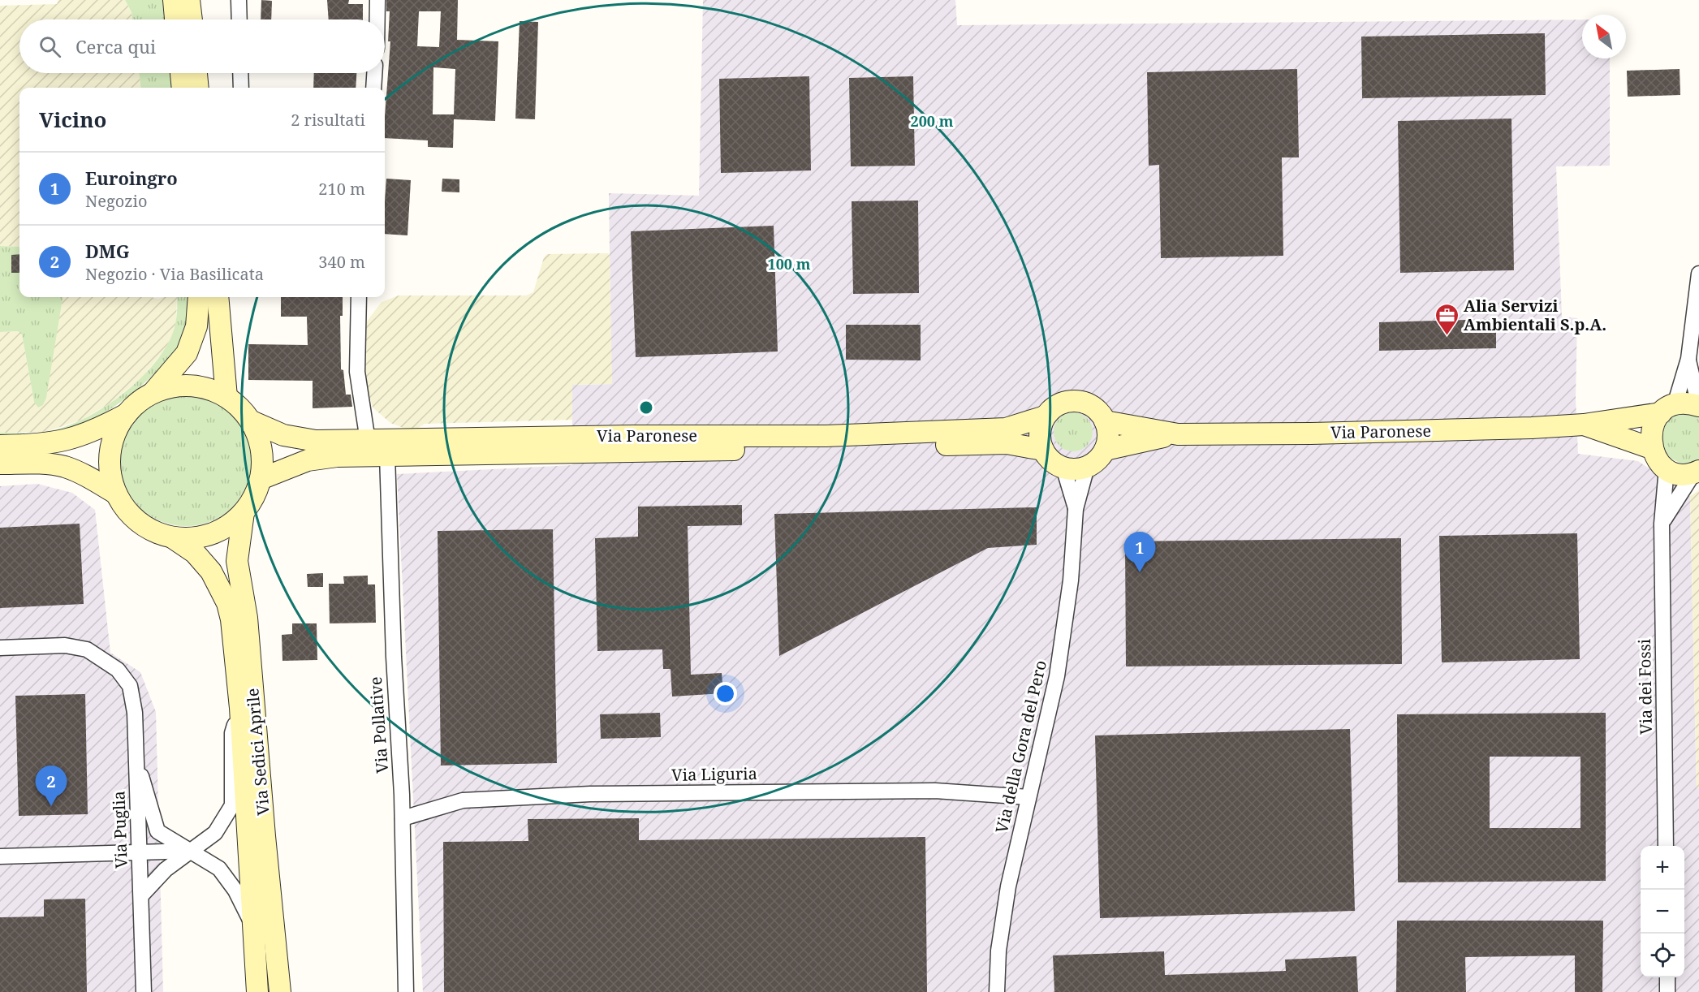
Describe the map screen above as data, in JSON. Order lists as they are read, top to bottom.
{
  "streets": {
    "main road": ["Via Paronese", "Via Sedici Aprile"],
    "street": [
      "Via dei Fossi",
      "Via Pollative",
      "Via della Gora del Pero",
      "Via Liguria",
      "Via Puglia"
    ]
  },
  "crossings": [
    ["Via Paronese", "Via Pollative"],
    ["Via Paronese", "Via della Gora del Pero"],
    ["Via Paronese", "Via Sedici Aprile"],
    ["Via Pollative", "Via Liguria"],
    ["Via della Gora del Pero", "Via Liguria"]
  ],
  "places": {
    "office": ["Alia Servizi Ambientali S.p.A."]
  },
  "north": "top left",
  "page": {
    "search": "Cerca qui",
    "heading": ["Vicino", "2 risultati"],
    "list": [
      {
        "mark": "1",
        "name": "Euroingro",
        "note": "Negozio",
        "value": "210 m"
      },
      {
        "mark": "2",
        "name": "DMG",
        "note": "Negozio · Via Basilicata",
        "value": "340 m"
      }
    ],
    "pins": ["1", "2"],
    "map_buttons": ["+", "−"]
  },
  "rings": ["200 m", "100 m"]
}
